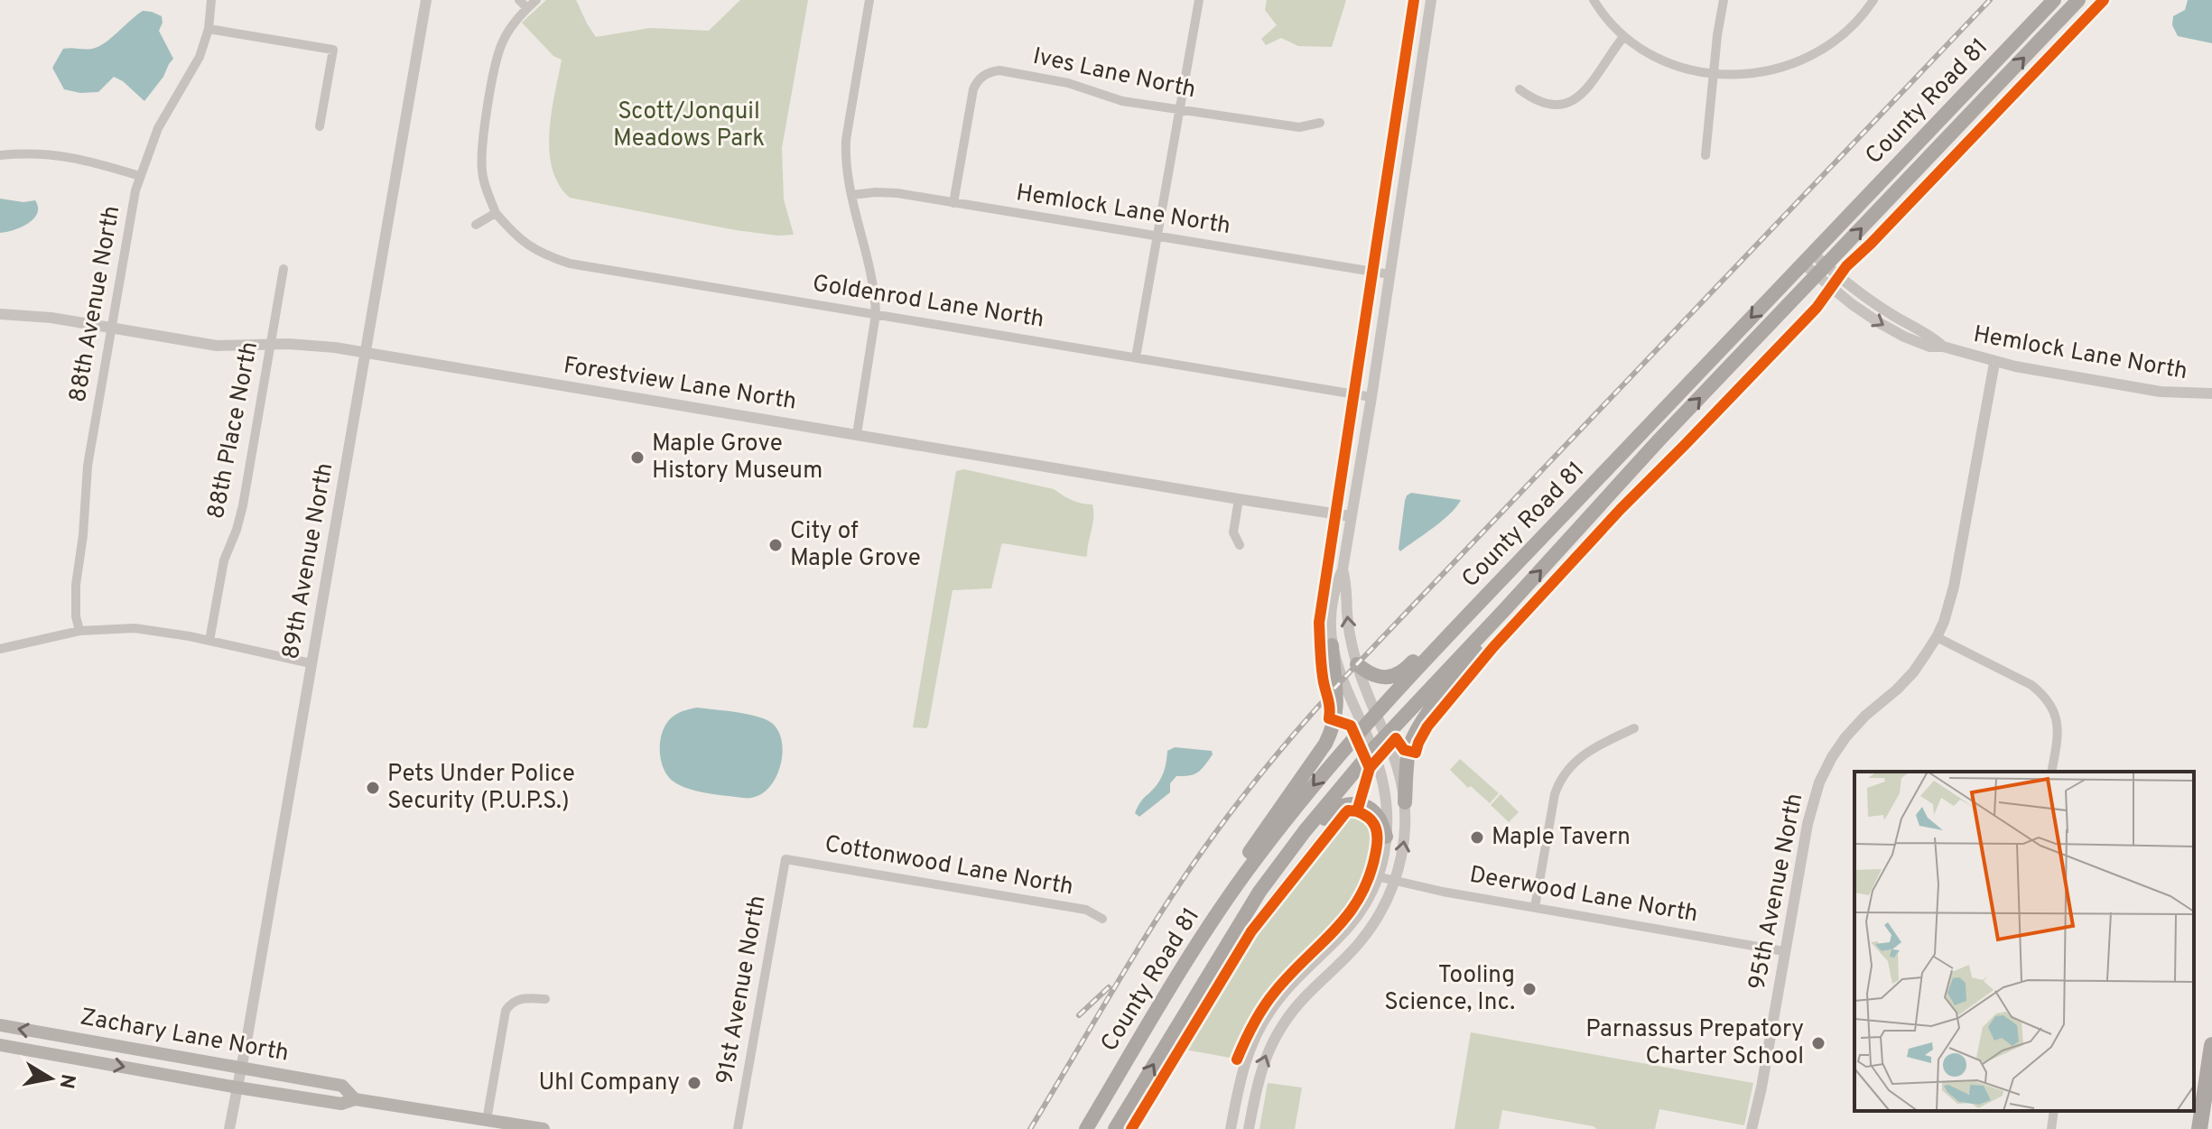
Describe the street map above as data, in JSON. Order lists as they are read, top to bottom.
{
  "streets": {
    "highway": ["County Road 81"],
    "main road": ["Zachary Lane North"],
    "street": [
      "Ives Lane North",
      "Hemlock Lane North",
      "Goldenrod Lane North",
      "88th Avenue North",
      "Forestview Lane North",
      "88th Place North",
      "89th Avenue North",
      "Cottonwood Lane North",
      "95th Avenue North",
      "Deerwood Lane North",
      "91st Avenue North"
    ]
  },
  "crossings": [
    ["Ives Lane North", "Hemlock Lane North"],
    ["County Road 81", "Hemlock Lane North"],
    ["Hemlock Lane North", "95th Avenue North"],
    ["88th Avenue North", "Forestview Lane North"],
    ["Forestview Lane North", "88th Place North"],
    ["Forestview Lane North", "89th Avenue North"],
    ["89th Avenue North", "Zachary Lane North"],
    ["Cottonwood Lane North", "91st Avenue North"],
    ["95th Avenue North", "Deerwood Lane North"]
  ],
  "parks": ["Scott/Jonquil Meadows Park"],
  "places": [
    "Maple Grove History Museum",
    "City of Maple Grove",
    "Pets Under Police Security (P.U.P.S.)",
    "Maple Tavern",
    "Tooling Science, Inc.",
    "Parnassus Prepatory Charter School",
    "Uhl Company"
  ],
  "north": "right"
}
